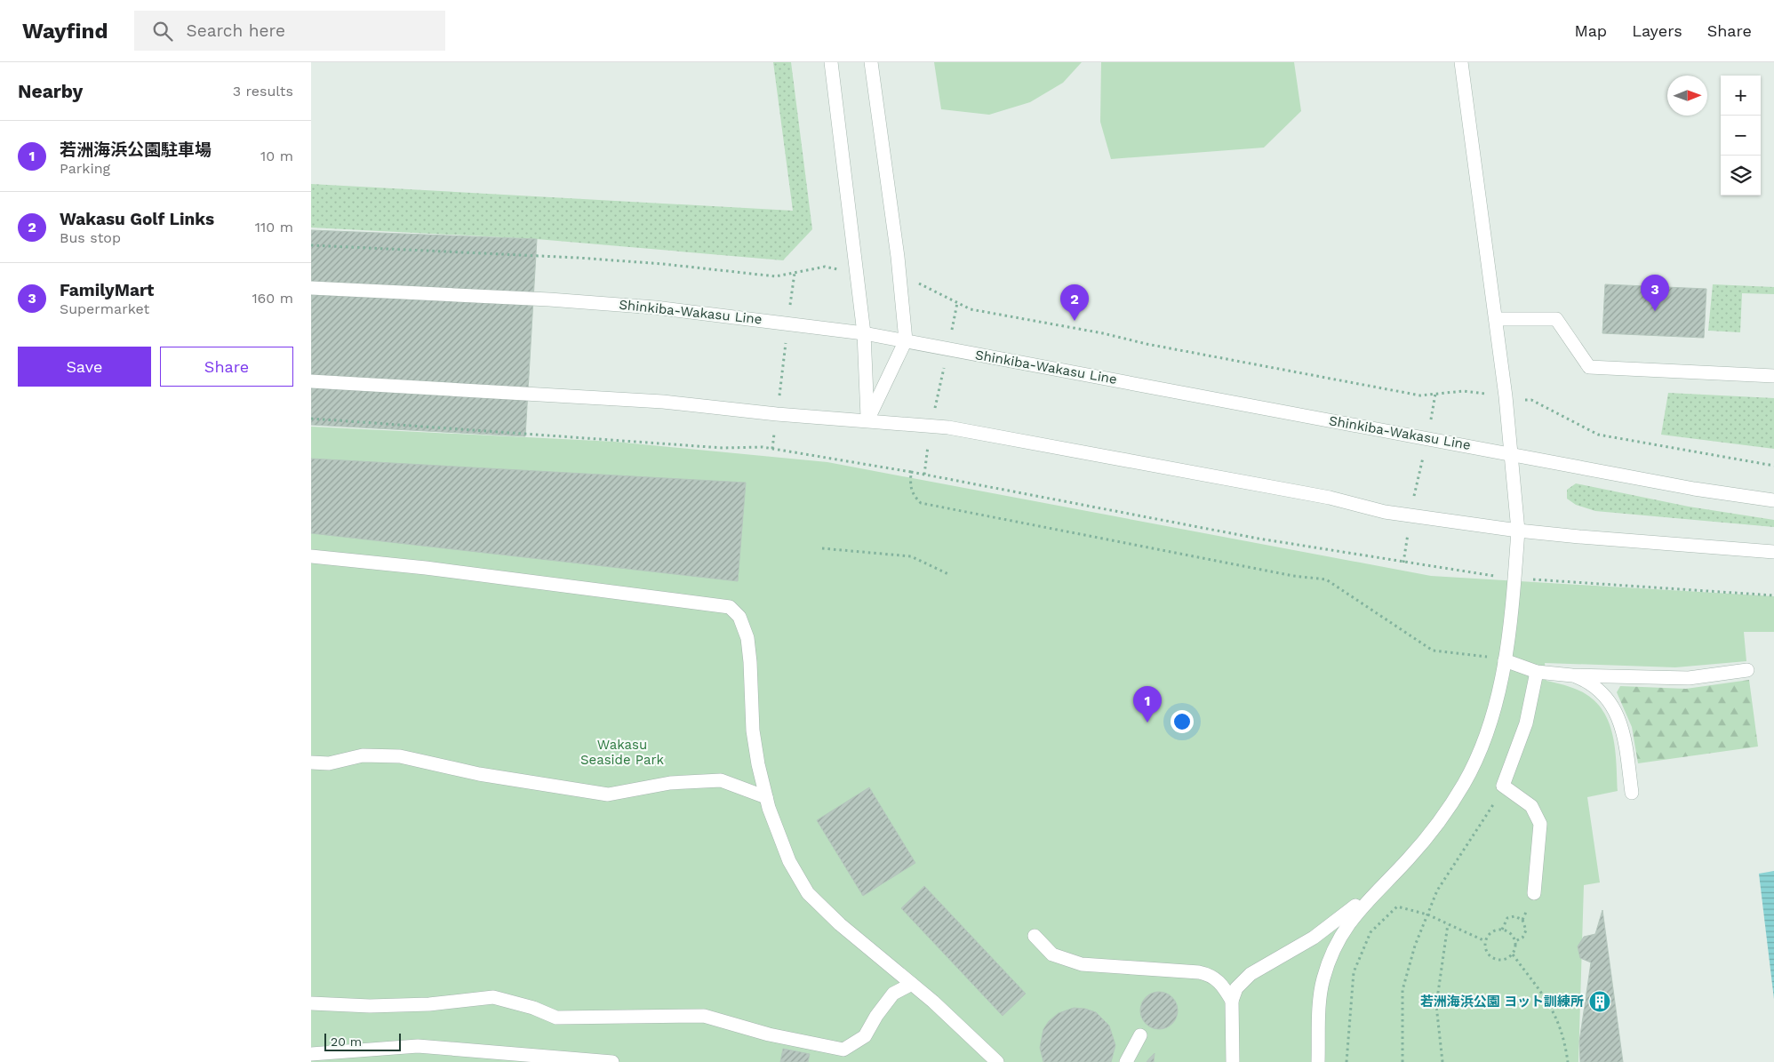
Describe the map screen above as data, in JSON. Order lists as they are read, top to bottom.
{
  "streets": {
    "street": ["Shinkiba-Wakasu Line"]
  },
  "parks": ["Wakasu Seaside Park"],
  "places": {
    "building": ["若洲海浜公園 ヨット訓練所"]
  },
  "scale_bar": "20 m",
  "north": "right",
  "page": {
    "header": "Wayfind",
    "search": "Search here",
    "nav": ["Map", "Layers", "Share"],
    "heading": ["Nearby", "3 results"],
    "map_buttons": ["+", "−"],
    "list": [
      {
        "mark": "1",
        "name": "若洲海浜公園駐車場",
        "note": "Parking",
        "value": "10 m"
      },
      {
        "mark": "2",
        "name": "Wakasu Golf Links",
        "note": "Bus stop",
        "value": "110 m"
      },
      {
        "mark": "3",
        "name": "FamilyMart",
        "note": "Supermarket",
        "value": "160 m"
      }
    ],
    "pins": ["3", "2", "1"],
    "buttons": ["Save", "Share"],
    "scale": "20 m"
  }
}
